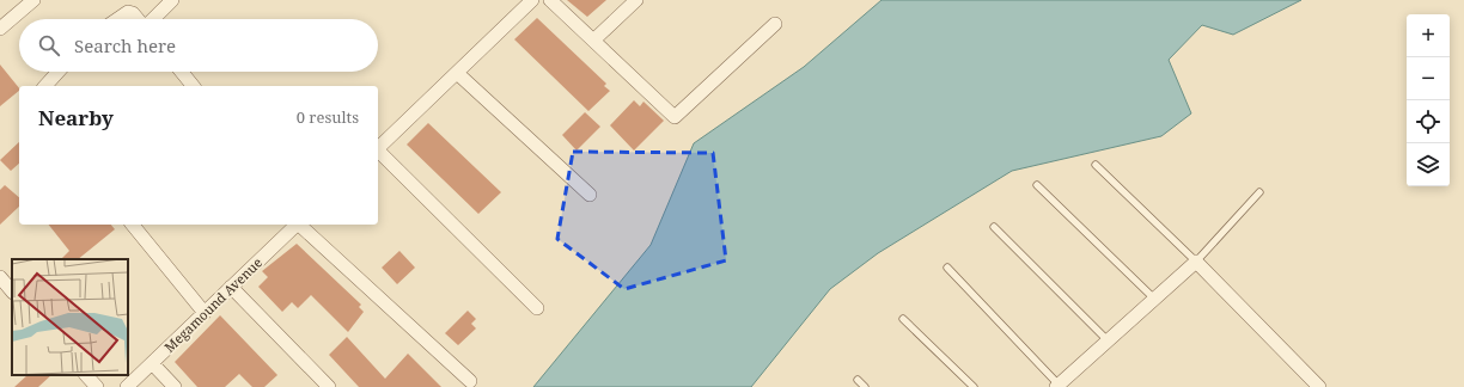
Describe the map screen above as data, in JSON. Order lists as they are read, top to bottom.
{
  "streets": {
    "street": ["Megamound Avenue"]
  },
  "page": {
    "map_buttons": ["+", "−"],
    "search": "Search here",
    "heading": ["Nearby", "0 results"]
  }
}
